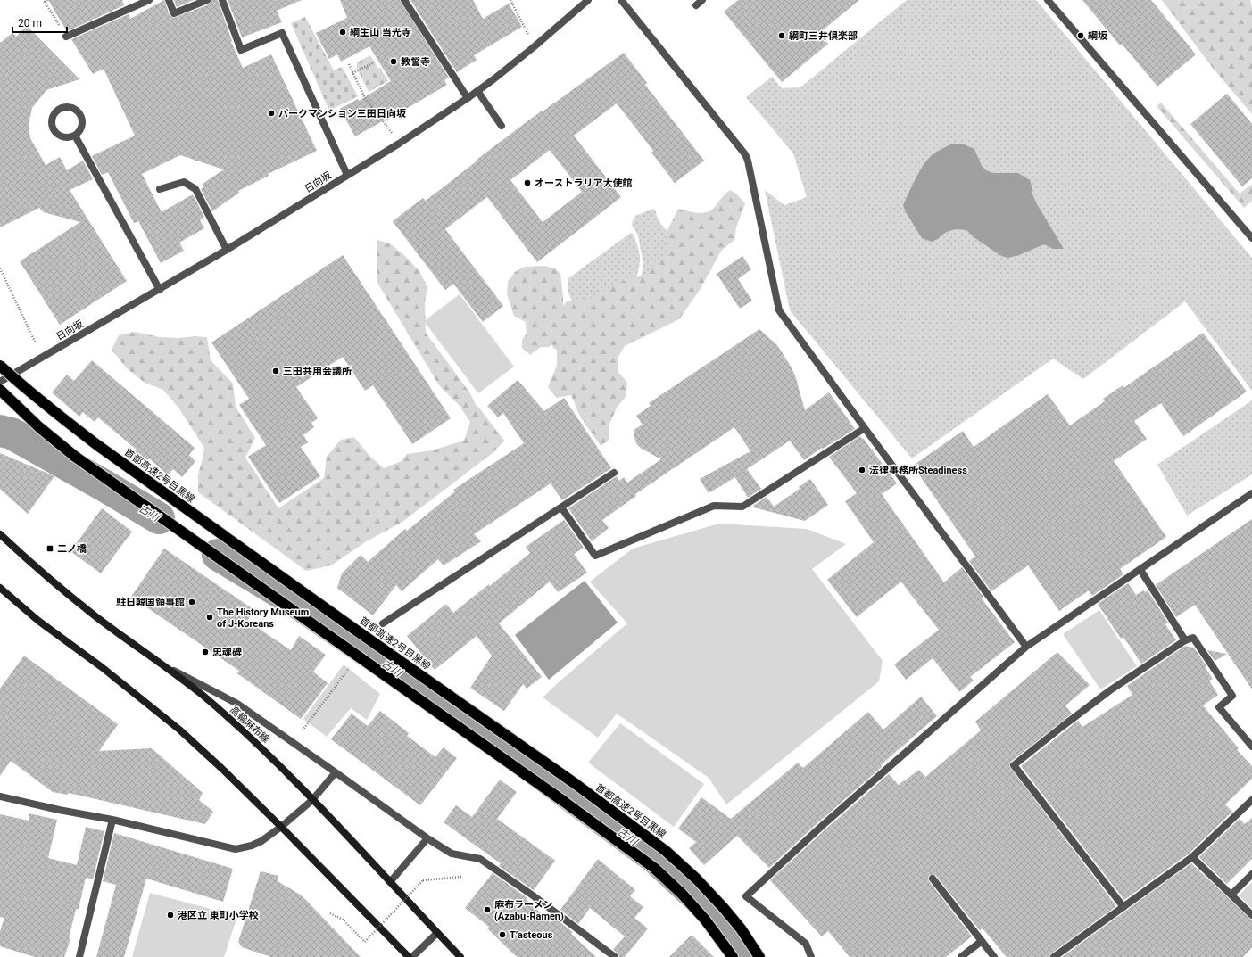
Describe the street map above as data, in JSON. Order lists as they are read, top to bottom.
{
  "streets": {
    "highway": ["首都高速2号目黒線"],
    "main road": ["高輪麻布線"],
    "street": ["日向坂"]
  },
  "water": ["古川"],
  "places": {
    "other": [
      "綱生山 当光寺",
      "綱町三井倶楽部",
      "綱坂",
      "教誓寺",
      "パークマンション三田日向坂",
      "オーストラリア大使館",
      "三田共用会議所",
      "法律事務所Steadiness",
      "駐日韓国領事館",
      "The History Museum of J-Koreans",
      "忠魂碑",
      "麻布ラーメン (Azabu-Ramen)",
      "港区立 東町小学校",
      "T’asteous"
    ],
    "transit": ["二ノ橋"]
  },
  "scale_bar": "20 m"
}
